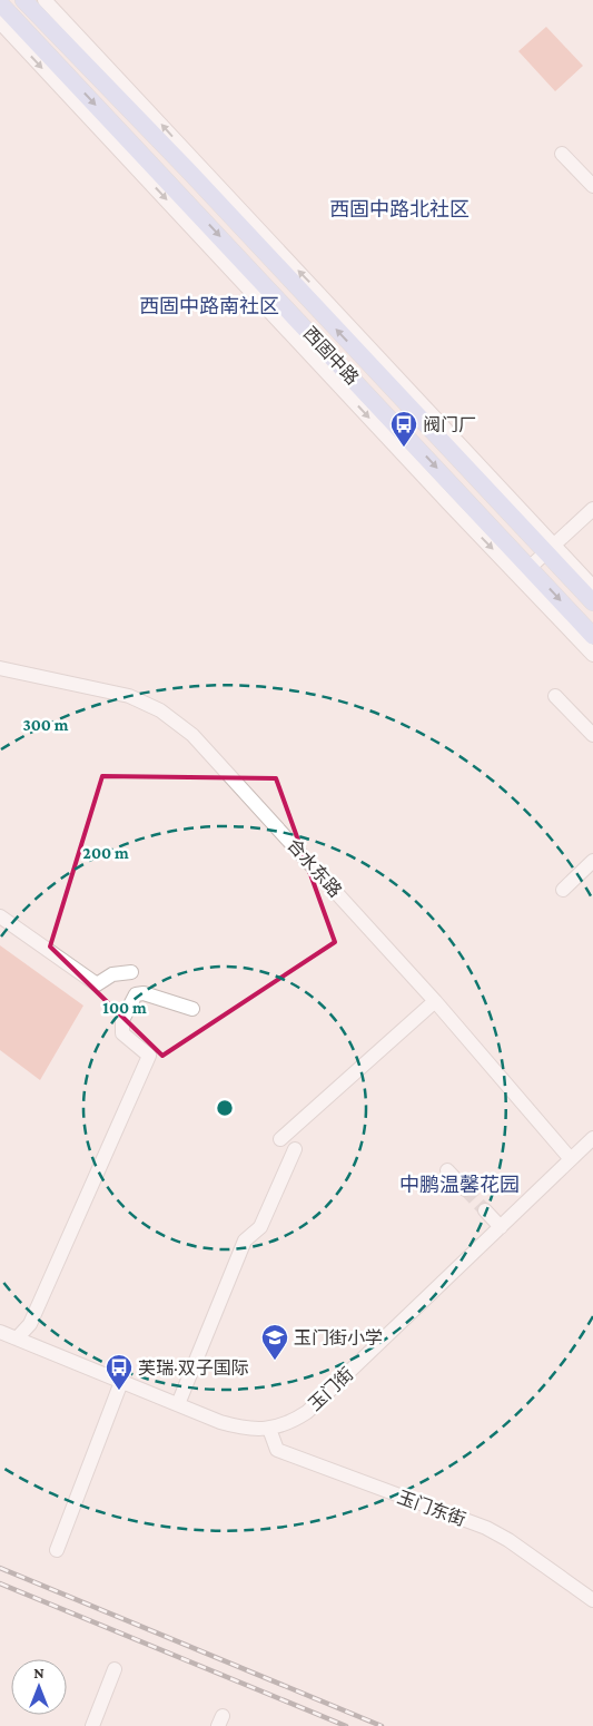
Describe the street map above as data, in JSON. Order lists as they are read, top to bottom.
{
  "streets": {
    "main road": ["西固中路"],
    "street": ["合水东路", "玉门街", "玉门东街"]
  },
  "crossings": [
    ["合水东路", "玉门街"],
    ["玉门街", "玉门东街"]
  ],
  "districts": ["西固中路北社区", "西固中路南社区", "中鹏温馨花园"],
  "places": {
    "bus stop": ["阀门厂", "芙瑞·双子国际"],
    "school or university": ["玉门街小学"]
  },
  "north": "top",
  "rings": ["300 m", "200 m", "100 m"]
}
